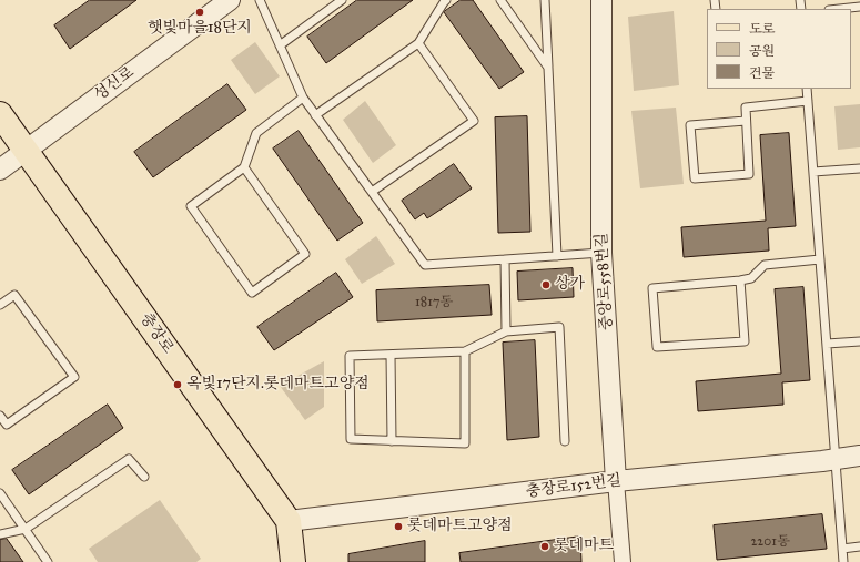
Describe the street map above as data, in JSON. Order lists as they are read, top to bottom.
{
  "streets": {
    "main road": ["충장로"],
    "street": ["성신로", "중앙로558번길", "충장로152번길"]
  },
  "crossings": [
    ["성신로", "충장로"],
    ["중앙로558번길", "충장로152번길"],
    ["충장로", "충장로152번길"]
  ],
  "places": [
    "햇빛마을18단지",
    "상가",
    "옥빛17단지.롯데마트고양점",
    "롯데마트고양점",
    "롯데마트"
  ],
  "house_numbers": ["1817동", "2201동"],
  "legend": ["도로", "공원", "건물"]
}
